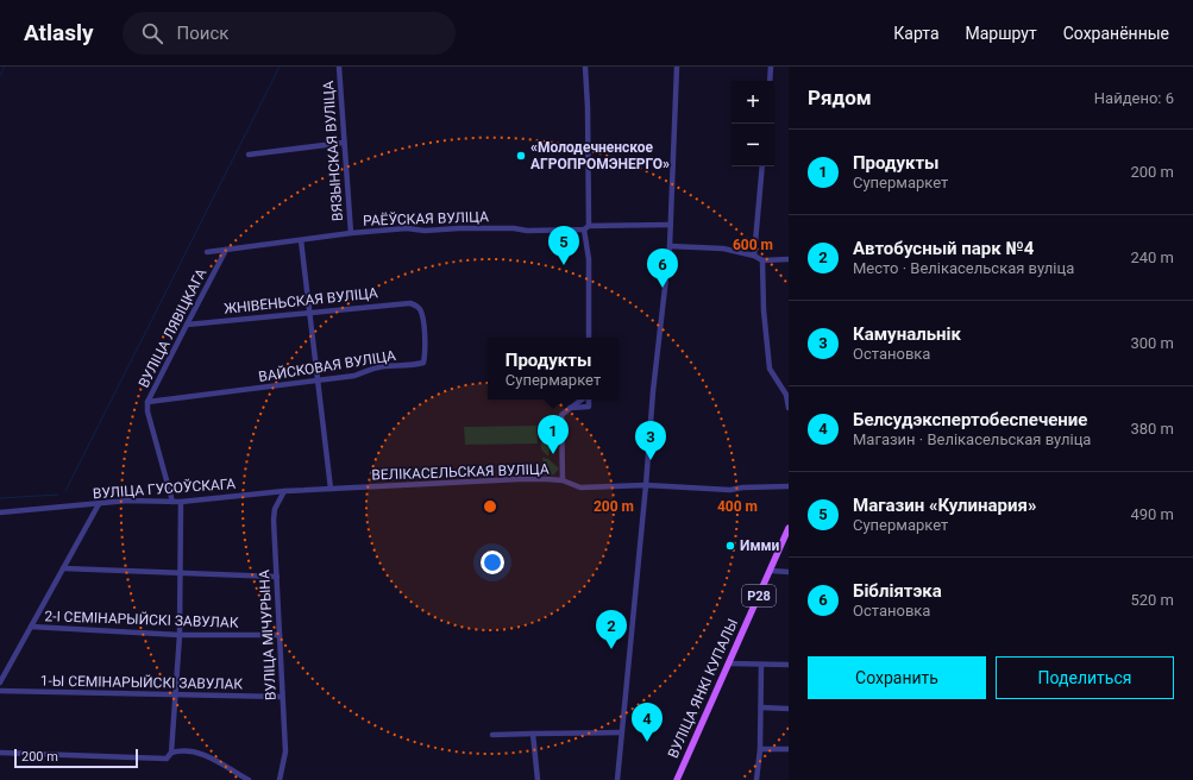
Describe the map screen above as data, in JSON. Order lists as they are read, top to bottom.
{
  "streets": {
    "main road": ["Р28", "ВУЛІЦА ЯНКІ КУПАЛЫ"],
    "street": [
      "ВЯЗЫНСКАЯ ВУЛІЦА",
      "РАЁЎСКАЯ ВУЛІЦА",
      "ЖНІВЕНЬСКАЯ ВУЛІЦА",
      "ВУЛІЦА ЛЯВІЦКАГА",
      "ВАЙСКОВАЯ ВУЛІЦА",
      "ВЕЛІКАСЕЛЬСКАЯ ВУЛІЦА",
      "ВУЛІЦА ГУСОЎСКАГА",
      "2-І СЕМІНАРЫЙСКІ ЗАВУЛАК",
      "ВУЛІЦА МІЧУРЫНА",
      "1-Ы СЕМІНАРЫЙСКІ ЗАВУЛАК"
    ]
  },
  "crossings": [
    ["ВЯЗЫНСКАЯ ВУЛІЦА", "РАЁЎСКАЯ ВУЛІЦА"],
    ["РАЁЎСКАЯ ВУЛІЦА", "ВУЛІЦА ЛЯВІЦКАГА"],
    ["ЖНІВЕНЬСКАЯ ВУЛІЦА", "ВУЛІЦА ЛЯВІЦКАГА"],
    ["ЖНІВЕНЬСКАЯ ВУЛІЦА", "ВАЙСКОВАЯ ВУЛІЦА"],
    ["ВУЛІЦА ЛЯВІЦКАГА", "ВАЙСКОВАЯ ВУЛІЦА"],
    ["ВУЛІЦА ЛЯВІЦКАГА", "ВУЛІЦА ГУСОЎСКАГА"],
    ["ВЕЛІКАСЕЛЬСКАЯ ВУЛІЦА", "ВУЛІЦА ГУСОЎСКАГА"],
    ["ВУЛІЦА ГУСОЎСКАГА", "ВУЛІЦА МІЧУРЫНА"],
    ["2-І СЕМІНАРЫЙСКІ ЗАВУЛАК", "ВУЛІЦА МІЧУРЫНА"],
    ["ВУЛІЦА МІЧУРЫНА", "1-Ы СЕМІНАРЫЙСКІ ЗАВУЛАК"]
  ],
  "places": ["«Молодечненское АГРОПРОМЭНЕРГО»", "Имми"],
  "scale_bar": "200 m",
  "page": {
    "header": "Atlasly",
    "search": "Поиск",
    "nav": ["Карта", "Маршрут", "Сохранённые"],
    "heading": ["Рядом", "Найдено: 6"],
    "map_buttons": ["+", "−"],
    "list": [
      {
        "mark": "1",
        "name": "Продукты",
        "note": "Супермаркет",
        "value": "200 m"
      },
      {
        "mark": "2",
        "name": "Автобусный парк №4",
        "note": "Место · Велікасельская вуліца",
        "value": "240 m"
      },
      {
        "mark": "3",
        "name": "Камунальнік",
        "note": "Остановка",
        "value": "300 m"
      },
      {
        "mark": "4",
        "name": "Белсудэкспертобеспечение",
        "note": "Магазин · Велікасельская вуліца",
        "value": "380 m"
      },
      {
        "mark": "5",
        "name": "Магазин «Кулинария»",
        "note": "Супермаркет",
        "value": "490 m"
      },
      {
        "mark": "6",
        "name": "Бібліятэка",
        "note": "Остановка",
        "value": "520 m"
      }
    ],
    "pins": [
      "5",
      "6",
      "1",
      "3",
      "2",
      "4"
    ],
    "popup": ["Продукты", "Супермаркет"],
    "buttons": ["Сохранить", "Поделиться"],
    "scale": "200 m"
  },
  "rings": ["600 m", "200 m", "400 m"]
}
